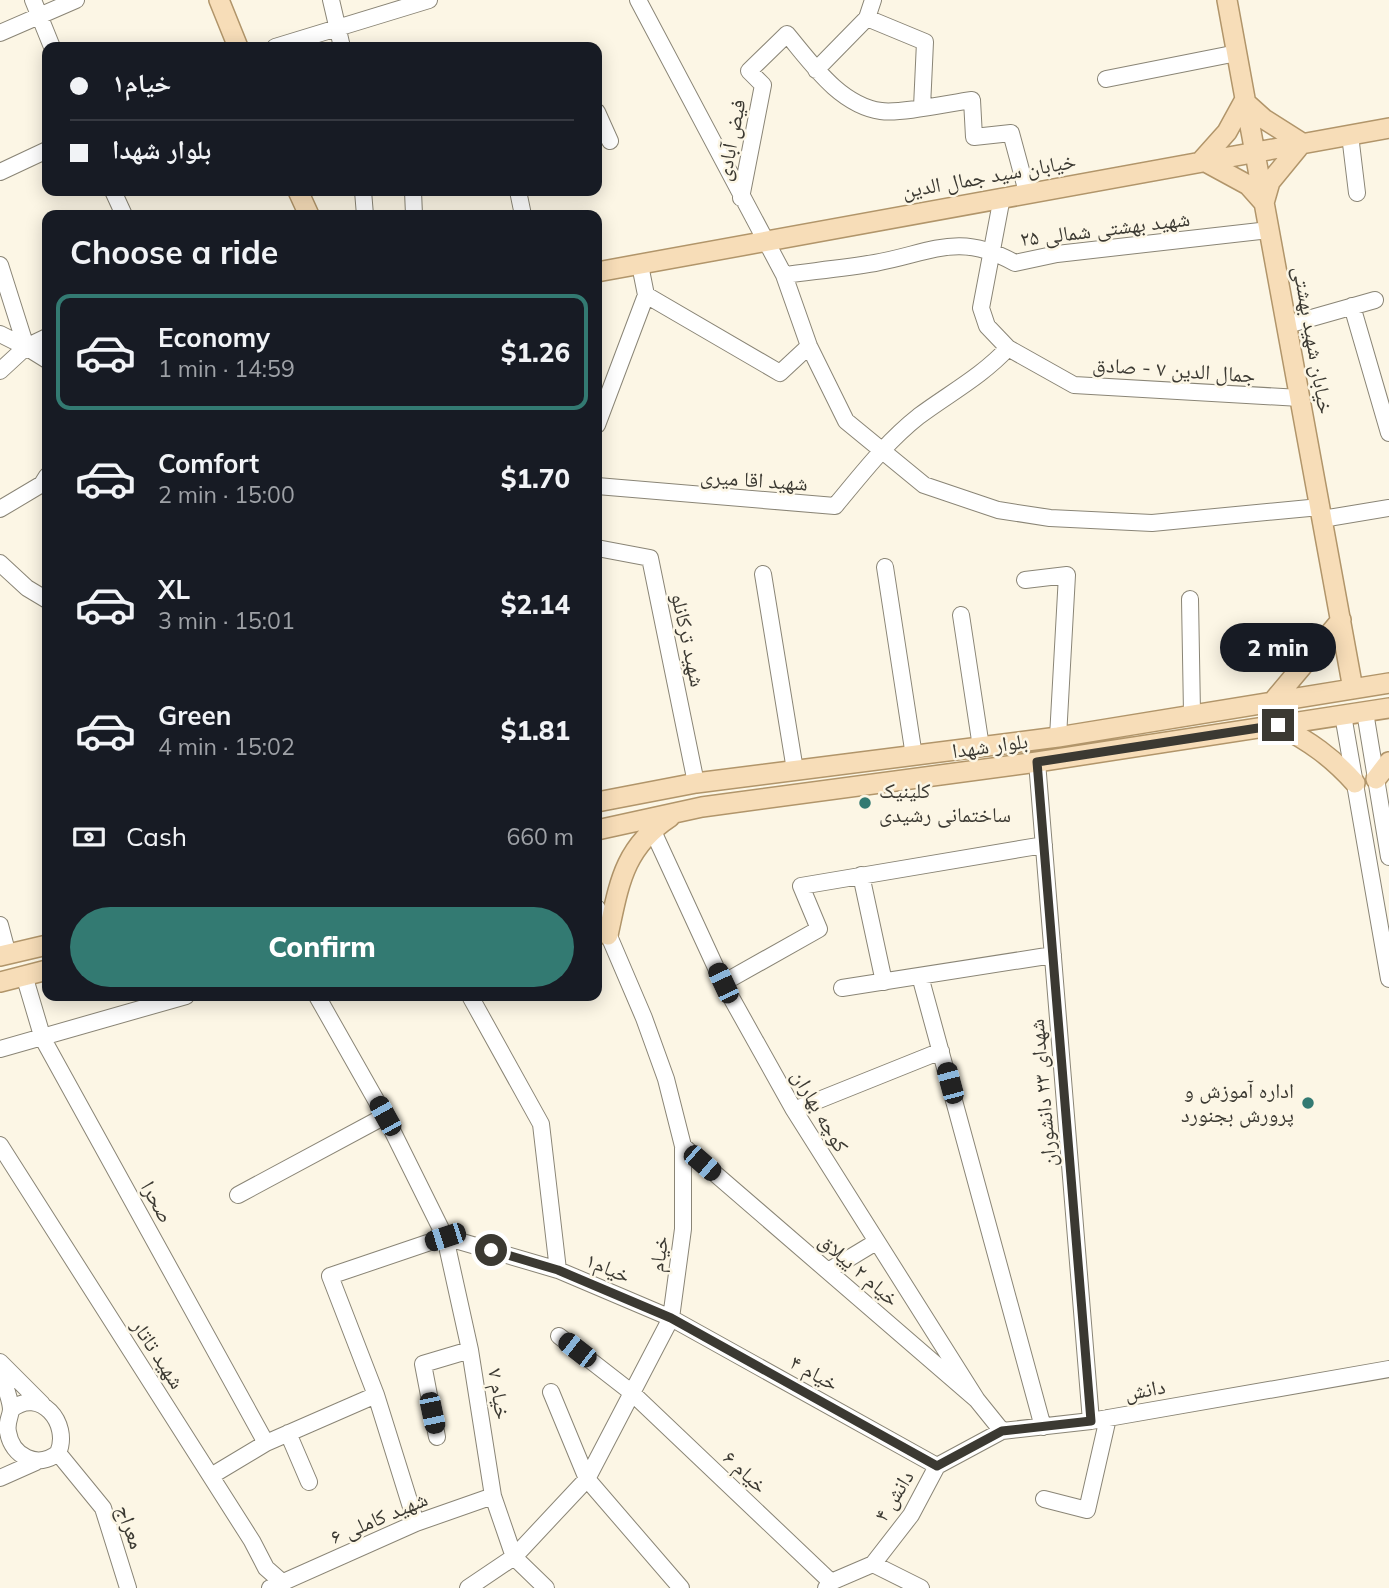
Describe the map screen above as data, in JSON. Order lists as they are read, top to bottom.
{
  "streets": {
    "main road": ["خیابان سید جمال الدین", "خیابان شهید بهشتی", "بلوار شهدا"],
    "street": [
      "فیض آبادی",
      "۲۵ شهید بهشتی شمالی",
      "جمال الدین ۷ - صادق",
      "شهید اقا میری",
      "شهید ترکانلو",
      "شهدای ۲۳ دانشوران",
      "کوچه بهاران",
      "صحرا",
      "خیام",
      "خیام۱",
      "خیام ۲ ییلاق",
      "شهید تاتار",
      "خیام ۴",
      "دانش",
      "خیام ۷",
      "خیام ۶",
      "دانش ۴",
      "شهید کاملی ۶",
      "معراج"
    ]
  },
  "crossings": [
    ["فیض آبادی", "خیابان سید جمال الدین"],
    ["خیابان سید جمال الدین", "خیابان شهید بهشتی"],
    ["خیابان سید جمال الدین", "جمال الدین ۷ - صادق"],
    ["۲۵ شهید بهشتی شمالی", "خیابان شهید بهشتی"],
    ["۲۵ شهید بهشتی شمالی", "جمال الدین ۷ - صادق"],
    ["خیابان شهید بهشتی", "جمال الدین ۷ - صادق"],
    ["خیابان شهید بهشتی", "بلوار شهدا"],
    ["شهید ترکانلو", "بلوار شهدا"],
    ["بلوار شهدا", "شهدای ۲۳ دانشوران"],
    ["بلوار شهدا", "کوچه بهاران"],
    ["شهدای ۲۳ دانشوران", "دانش"],
    ["کوچه بهاران", "خیام ۲ ییلاق"],
    ["خیام", "خیام۱"],
    ["خیام", "خیام ۲ ییلاق"],
    ["خیام", "خیام ۴"],
    ["خیام", "خیام ۷"],
    ["خیام", "خیام ۶"],
    ["خیام۱", "خیام ۴"],
    ["خیام۱", "خیام ۷"],
    ["خیام ۲ ییلاق", "دانش"],
    ["خیام ۲ ییلاق", "دانش ۴"],
    ["شهید تاتار", "شهید کاملی ۶"],
    ["خیام ۴", "دانش ۴"],
    ["دانش", "دانش ۴"],
    ["خیام ۷", "شهید کاملی ۶"],
    ["خیام ۶", "دانش ۴"]
  ],
  "places": ["کلینیک ساختمانی رشیدی", "اداره آموزش و پرورش بجنورد"],
  "page": {
    "banner": ["خیام۱", "بلوار شهدا"],
    "heading": "Choose a ride",
    "list": [
      {
        "name": "Economy",
        "note": "1 min · 14:59",
        "value": "$1.26"
      },
      {
        "name": "Comfort",
        "note": "2 min · 15:00",
        "value": "$1.70"
      },
      {
        "name": "XL",
        "note": "3 min · 15:01",
        "value": "$2.14"
      },
      {
        "name": "Green",
        "note": "4 min · 15:02",
        "value": "$1.81"
      }
    ],
    "bubble": "2 min",
    "pay": ["Cash", "660 m"],
    "buttons": "Confirm"
  }
}
